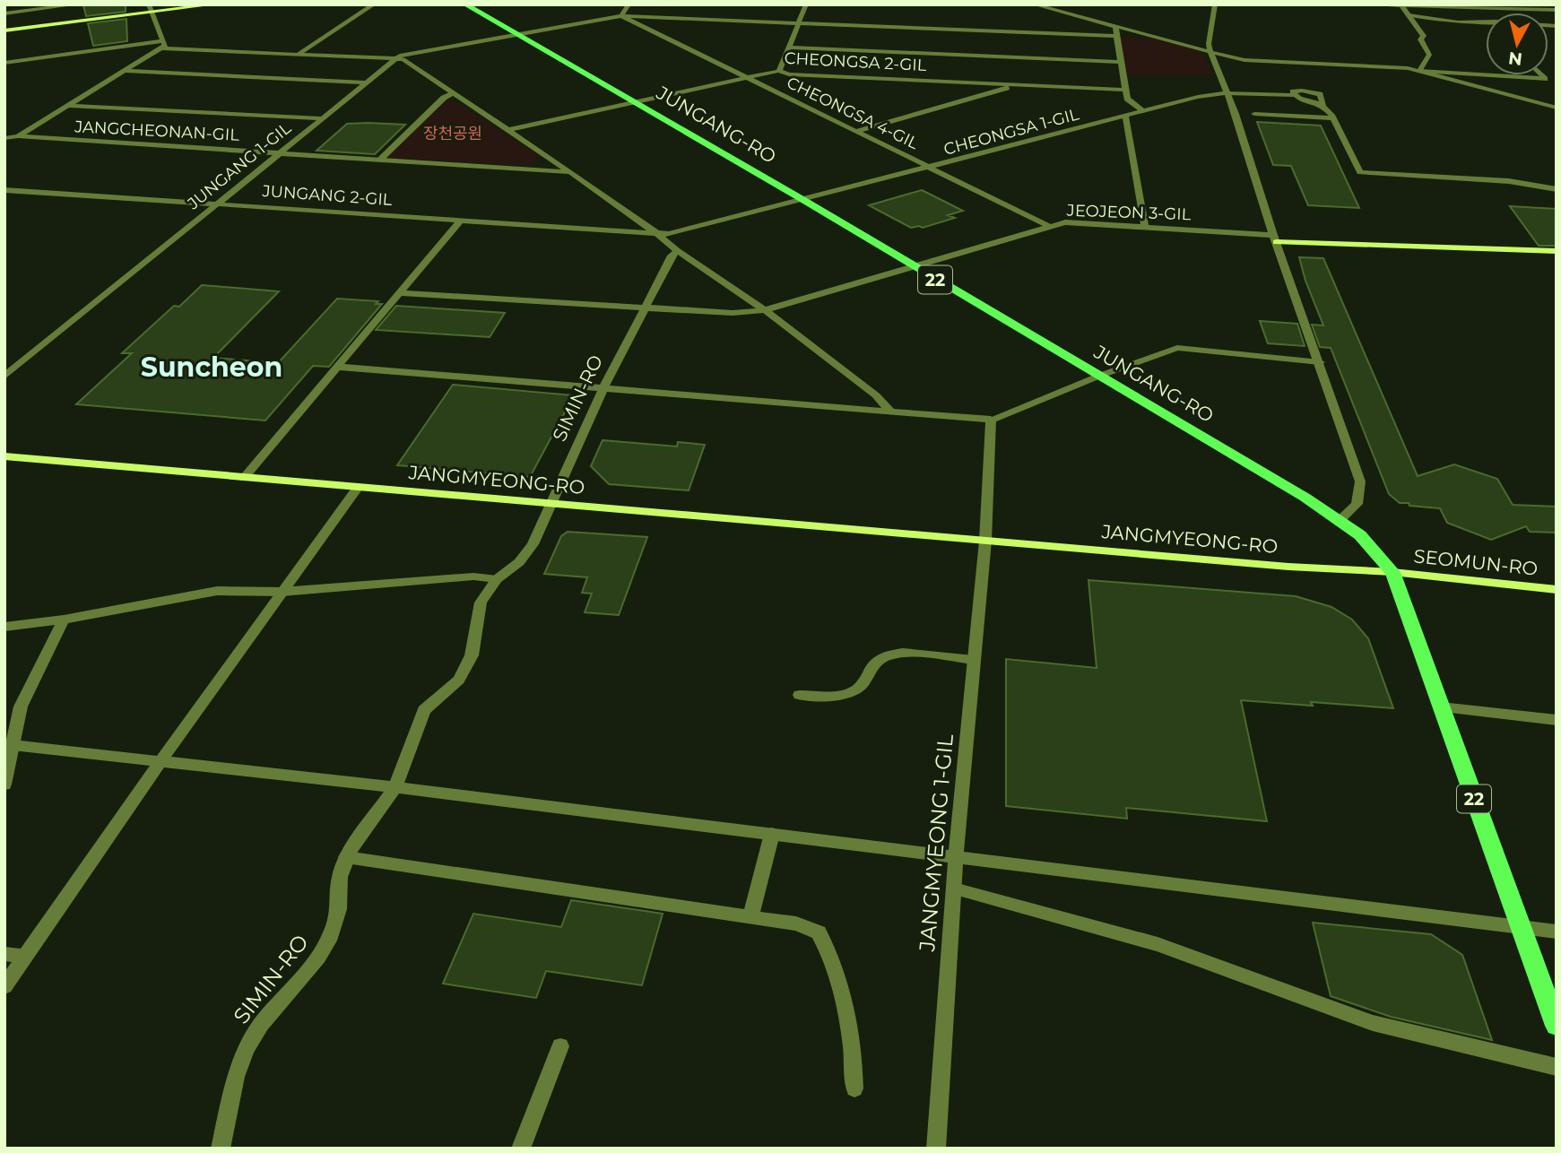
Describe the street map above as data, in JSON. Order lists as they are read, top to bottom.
{
  "streets": {
    "main road": ["JUNGANG-RO", "22"],
    "street": [
      "CHEONGSA 2-GIL",
      "CHEONGSA 4-GIL",
      "JANGCHEONAN-GIL",
      "CHEONGSA 1-GIL",
      "JUNGANG 1-GIL",
      "JUNGANG 2-GIL",
      "JEOJEON 3-GIL",
      "SIMIN-RO",
      "JANGMYEONG-RO",
      "SEOMUN-RO",
      "JANGMYEONG 1-GIL"
    ]
  },
  "crossings": [
    ["CHEONGSA 2-GIL", "CHEONGSA 4-GIL"],
    ["CHEONGSA 2-GIL", "JUNGANG-RO"],
    ["CHEONGSA 4-GIL", "CHEONGSA 1-GIL"],
    ["CHEONGSA 4-GIL", "JUNGANG 1-GIL"],
    ["CHEONGSA 4-GIL", "JEOJEON 3-GIL"],
    ["JUNGANG-RO", "CHEONGSA 1-GIL"],
    ["JUNGANG-RO", "JUNGANG 1-GIL"],
    ["JUNGANG-RO", "JUNGANG 2-GIL"],
    ["JUNGANG-RO", "JEOJEON 3-GIL"],
    ["JUNGANG-RO", "JANGMYEONG-RO"],
    ["JUNGANG-RO", "SEOMUN-RO"],
    ["JANGCHEONAN-GIL", "JUNGANG 1-GIL"],
    ["CHEONGSA 1-GIL", "JUNGANG 2-GIL"],
    ["JUNGANG 1-GIL", "JUNGANG 2-GIL"],
    ["JEOJEON 3-GIL", "SIMIN-RO"],
    ["SIMIN-RO", "JANGMYEONG-RO"],
    ["JANGMYEONG-RO", "SEOMUN-RO"],
    ["JANGMYEONG-RO", "JANGMYEONG 1-GIL"]
  ],
  "districts": ["Suncheon"],
  "parks": ["장천공원"],
  "north": "bottom"
}
